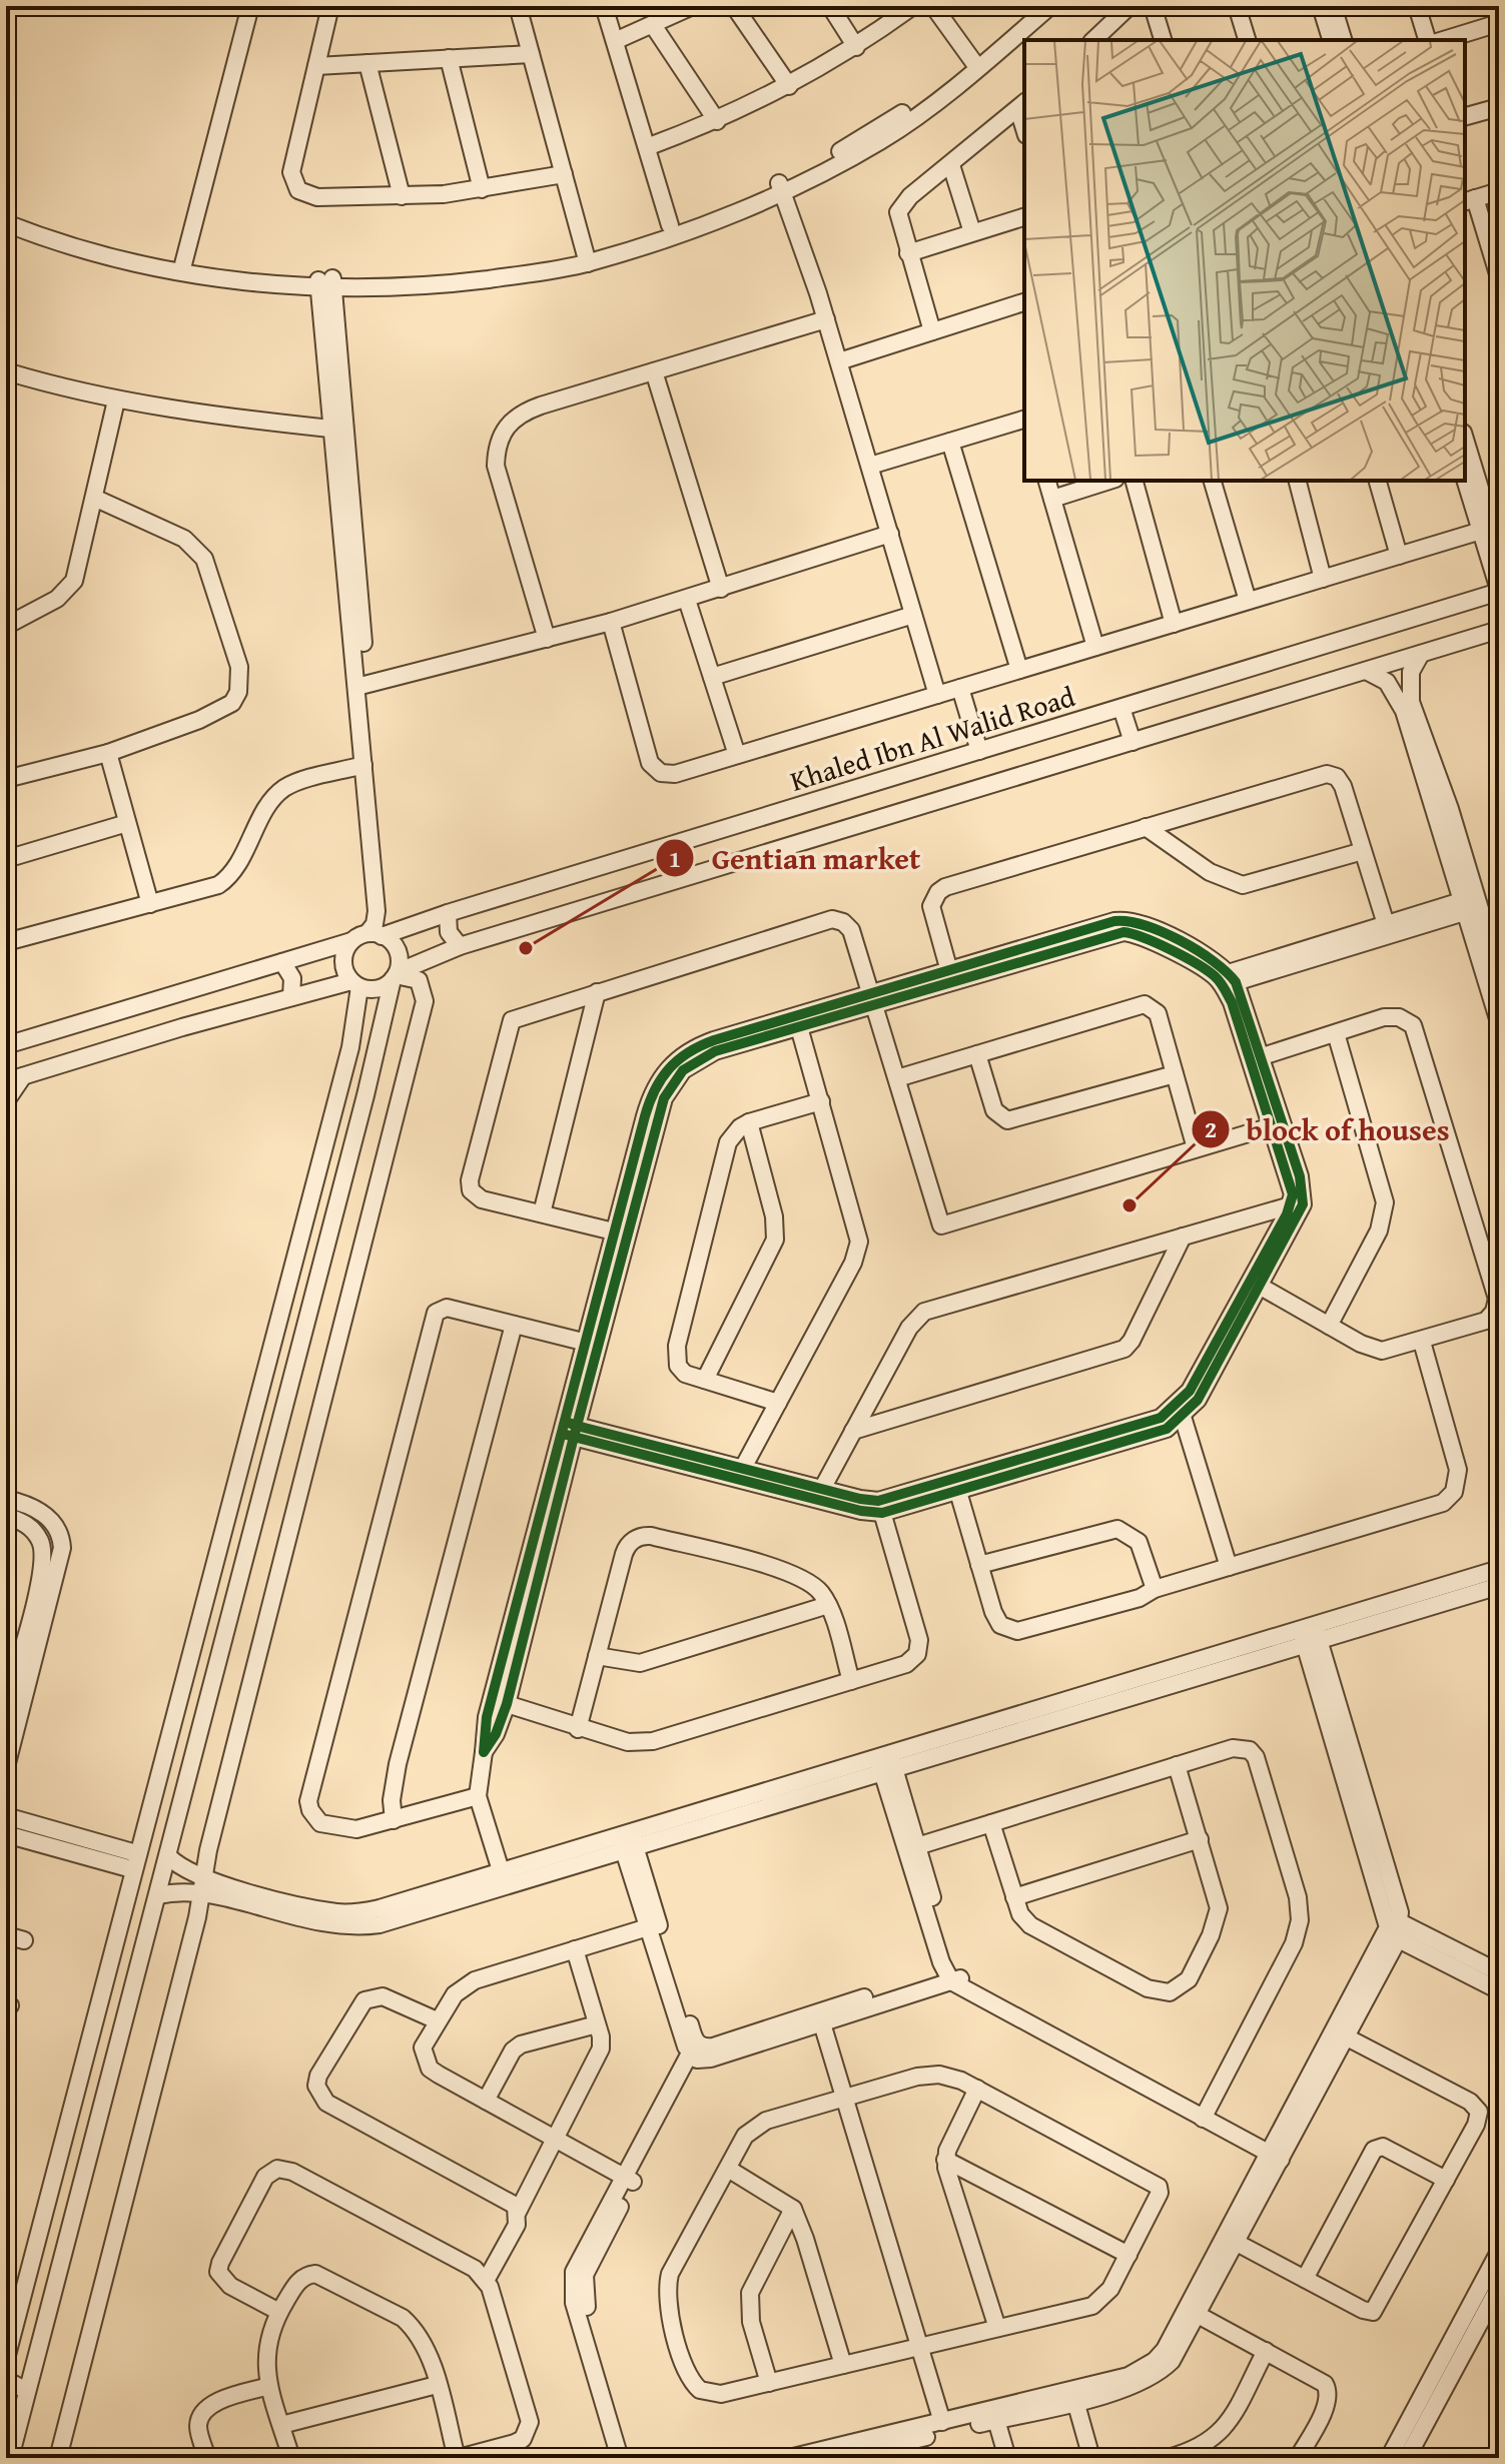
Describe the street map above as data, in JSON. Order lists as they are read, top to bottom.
{
  "streets": {
    "street": ["Khaled Ibn Al Walid Road"]
  },
  "places": ["Gentian market", "block of houses"]
}
